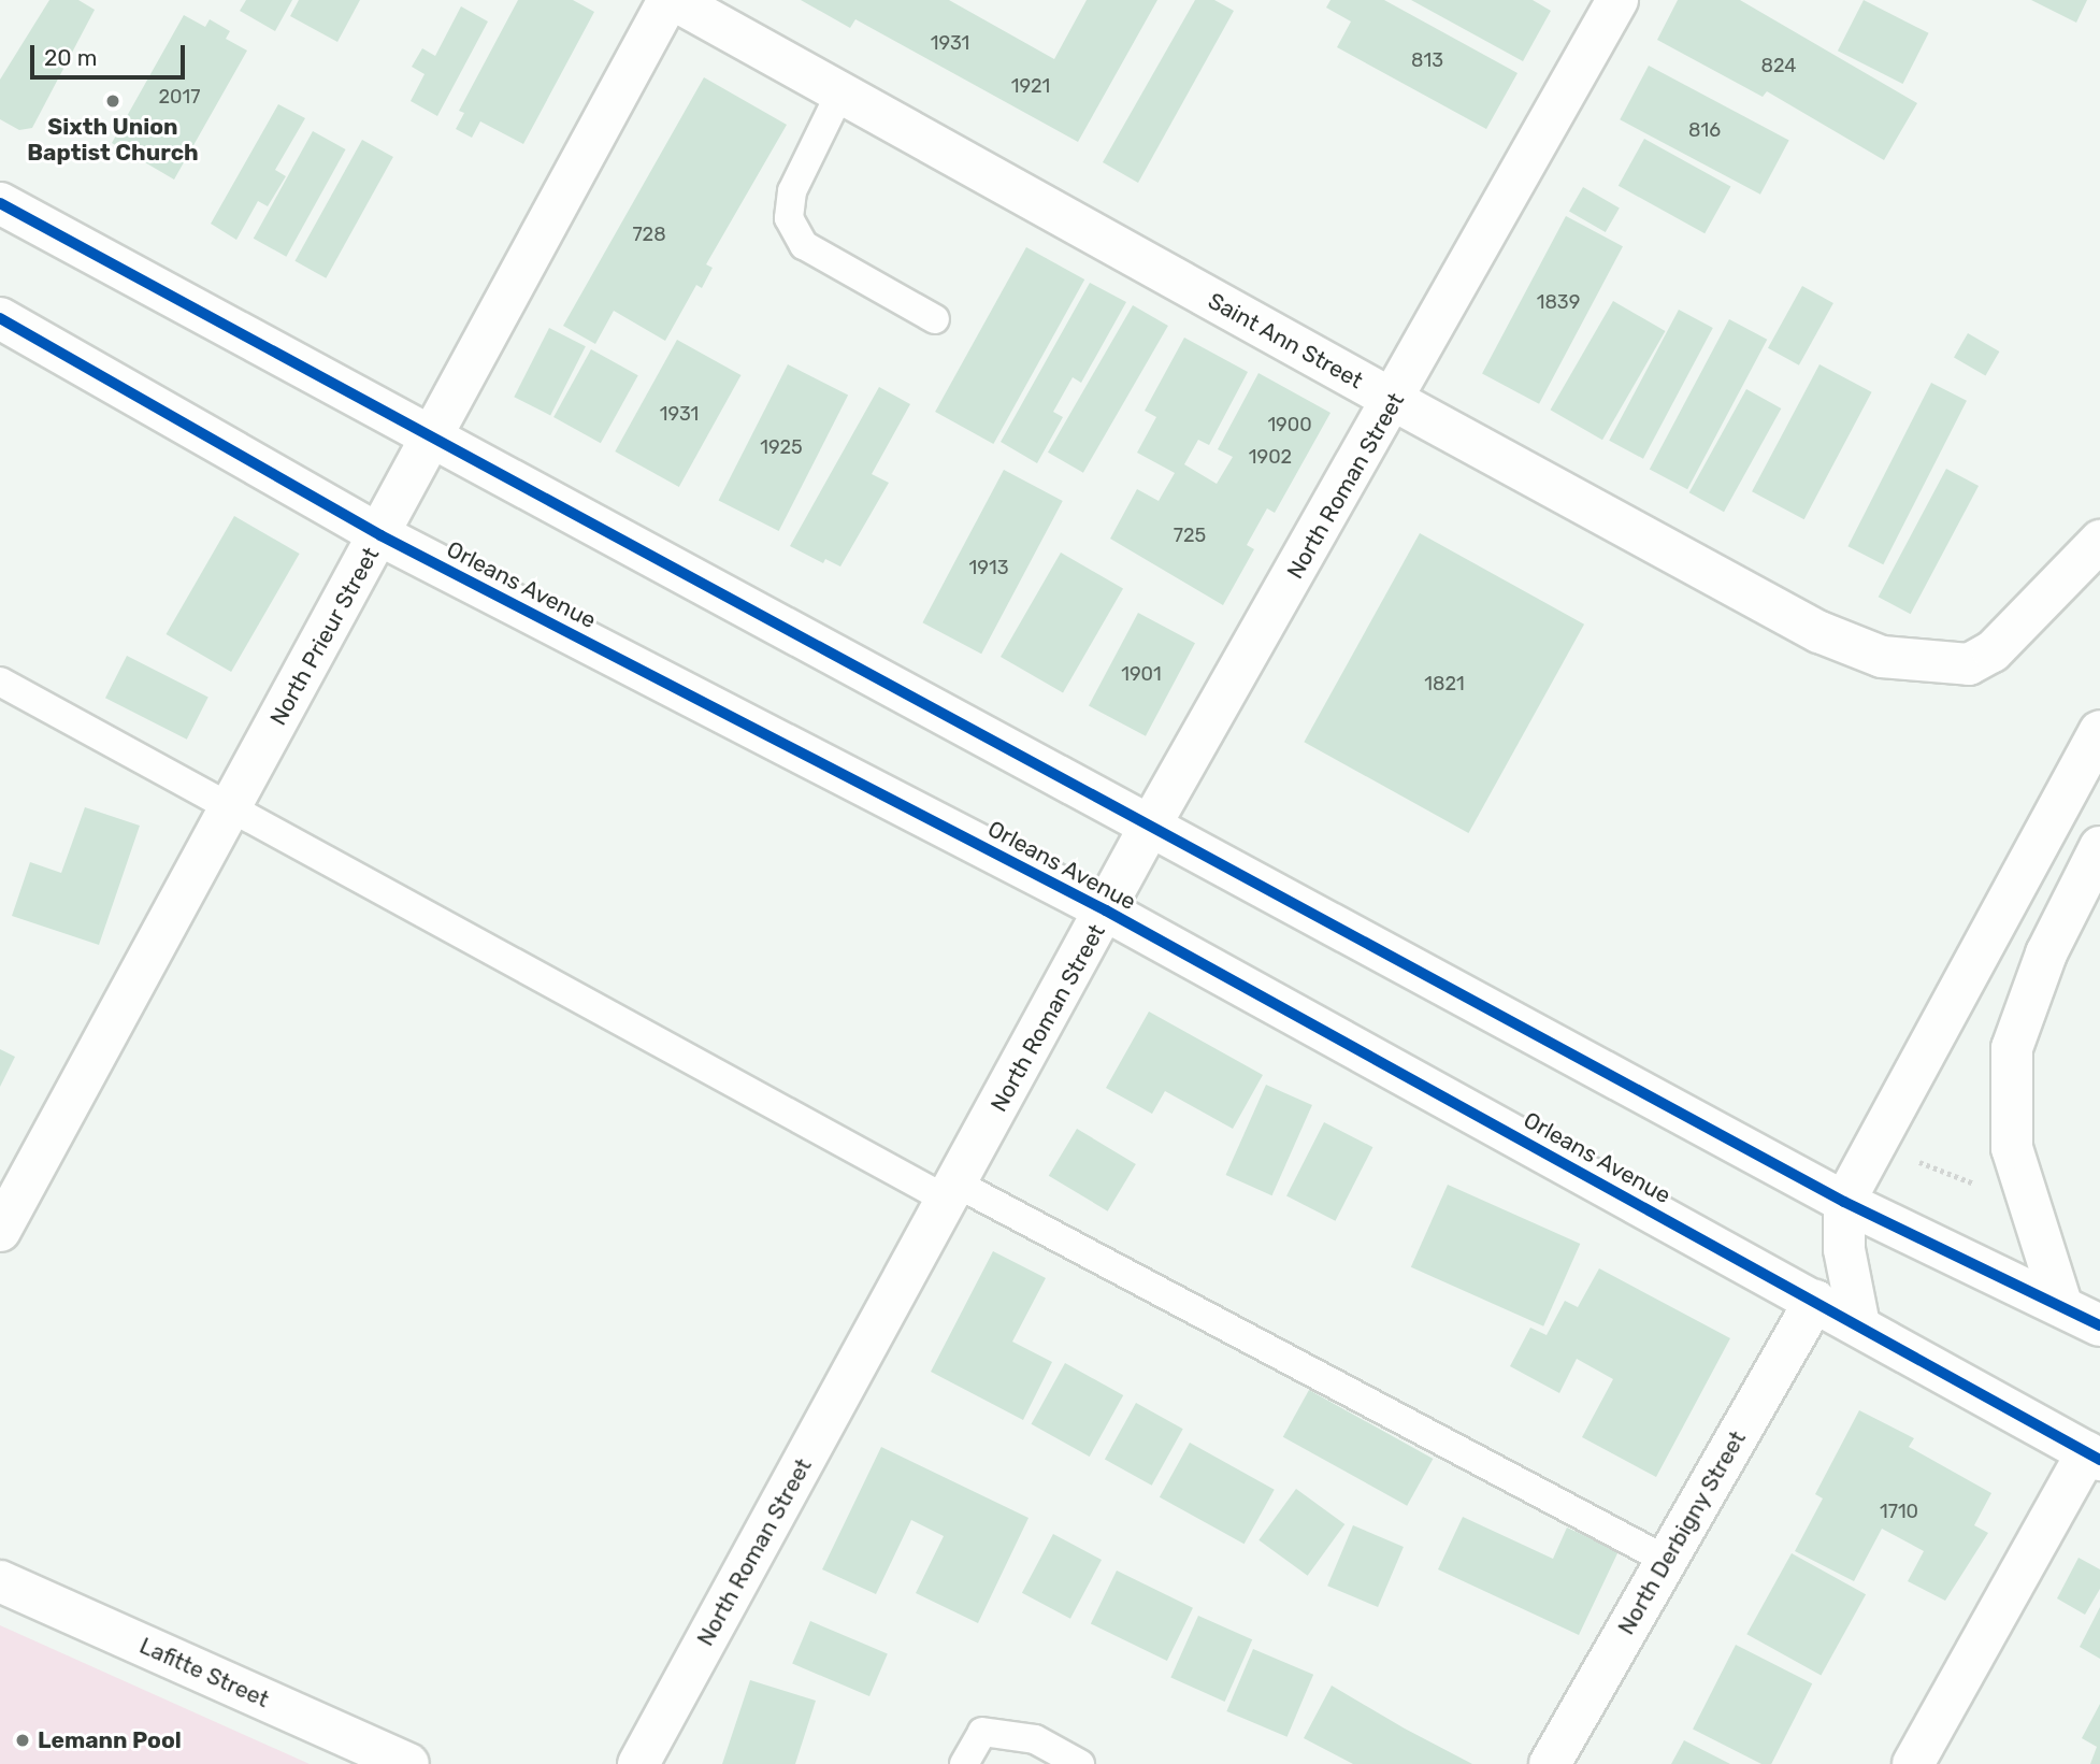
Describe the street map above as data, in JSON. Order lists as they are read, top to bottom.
{
  "streets": {
    "main road": [
      "Saint Ann Street",
      "North Roman Street",
      "Orleans Avenue",
      "North Prieur Street",
      "North Derbigny Street",
      "Lafitte Street"
    ]
  },
  "crossings": [
    ["Saint Ann Street", "North Roman Street"],
    ["Saint Ann Street", "North Prieur Street"],
    ["North Roman Street", "Orleans Avenue"],
    ["Orleans Avenue", "North Prieur Street"],
    ["Orleans Avenue", "North Derbigny Street"]
  ],
  "places": ["Sixth Union Baptist Church", "Lemann Pool"],
  "house_numbers": [
    "1931",
    "813",
    "824",
    "1921",
    "2017",
    "816",
    "728",
    "1839",
    "1931",
    "1900",
    "1925",
    "1902",
    "725",
    "1913",
    "1901",
    "1821",
    "1710"
  ],
  "scale_bar": "20 m"
}
